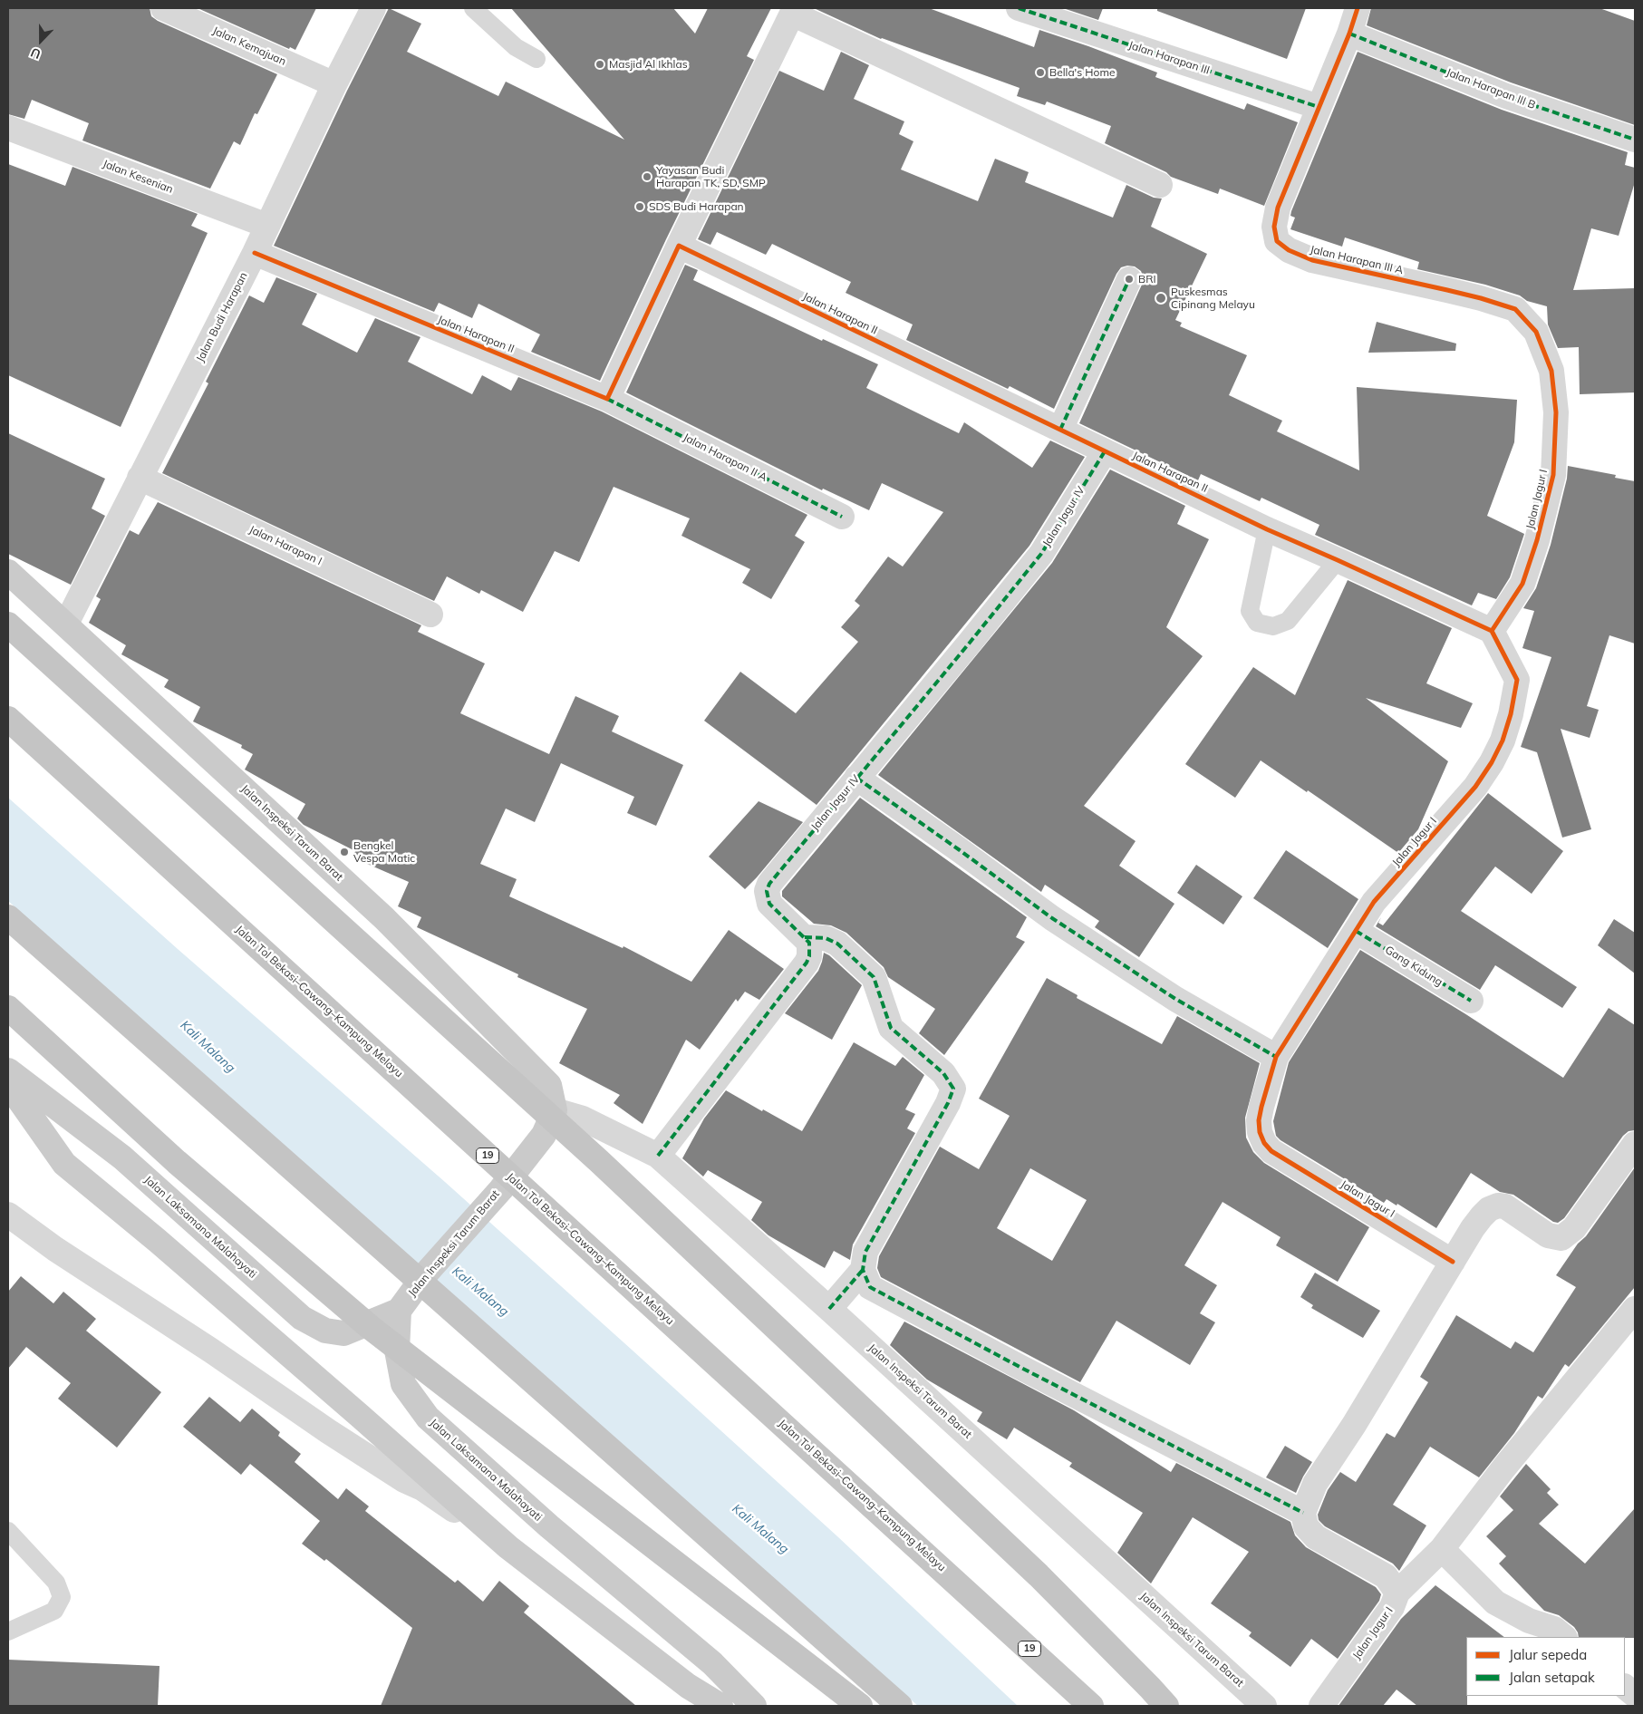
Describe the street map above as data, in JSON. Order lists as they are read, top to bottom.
{
  "streets": {
    "highway": ["Jalan Tol Bekasi–Cawang–Kampung Melayu", "19"],
    "main road": ["Jalan Inspeksi Tarum Barat", "Jalan Laksamana Malahayati"],
    "street": [
      "Jalan Kemajuan",
      "Jalan Harapan III",
      "Jalan Harapan III B",
      "Jalan Kesenian",
      "Jalan Harapan III A",
      "Jalan Harapan II",
      "Jalan Budi Harapan",
      "Jalan Harapan II A",
      "Jalan Jagur I",
      "Jalan Jagur IV",
      "Jalan Harapan I",
      "Gang Kidung"
    ]
  },
  "crossings": [
    ["Jalan Kemajuan", "Jalan Budi Harapan"],
    ["Jalan Harapan III", "Jalan Harapan III A"],
    ["Jalan Harapan III B", "Jalan Harapan III A"],
    ["Jalan Kesenian", "Jalan Budi Harapan"],
    ["Jalan Harapan III A", "Jalan Jagur I"],
    ["Jalan Harapan II", "Jalan Budi Harapan"],
    ["Jalan Harapan II", "Jalan Harapan II A"],
    ["Jalan Harapan II", "Jalan Jagur I"],
    ["Jalan Harapan II", "Jalan Jagur IV"],
    ["Jalan Budi Harapan", "Jalan Harapan I"],
    ["Jalan Budi Harapan", "Jalan Inspeksi Tarum Barat"],
    ["Jalan Jagur I", "Gang Kidung"],
    ["Jalan Inspeksi Tarum Barat", "Jalan Laksamana Malahayati"]
  ],
  "water": ["Kali Malang"],
  "places": [
    "Masjid Al Ikhlas",
    "Bella's Home",
    "Yayasan Budi Harapan TK, SD, SMP",
    "SDS Budi Harapan",
    "BRI",
    "Puskesmas Cipinang Melayu",
    "Bengkel Vespa Matic"
  ],
  "legend": ["Jalur sepeda", "Jalan setapak"],
  "north": "bottom"
}
